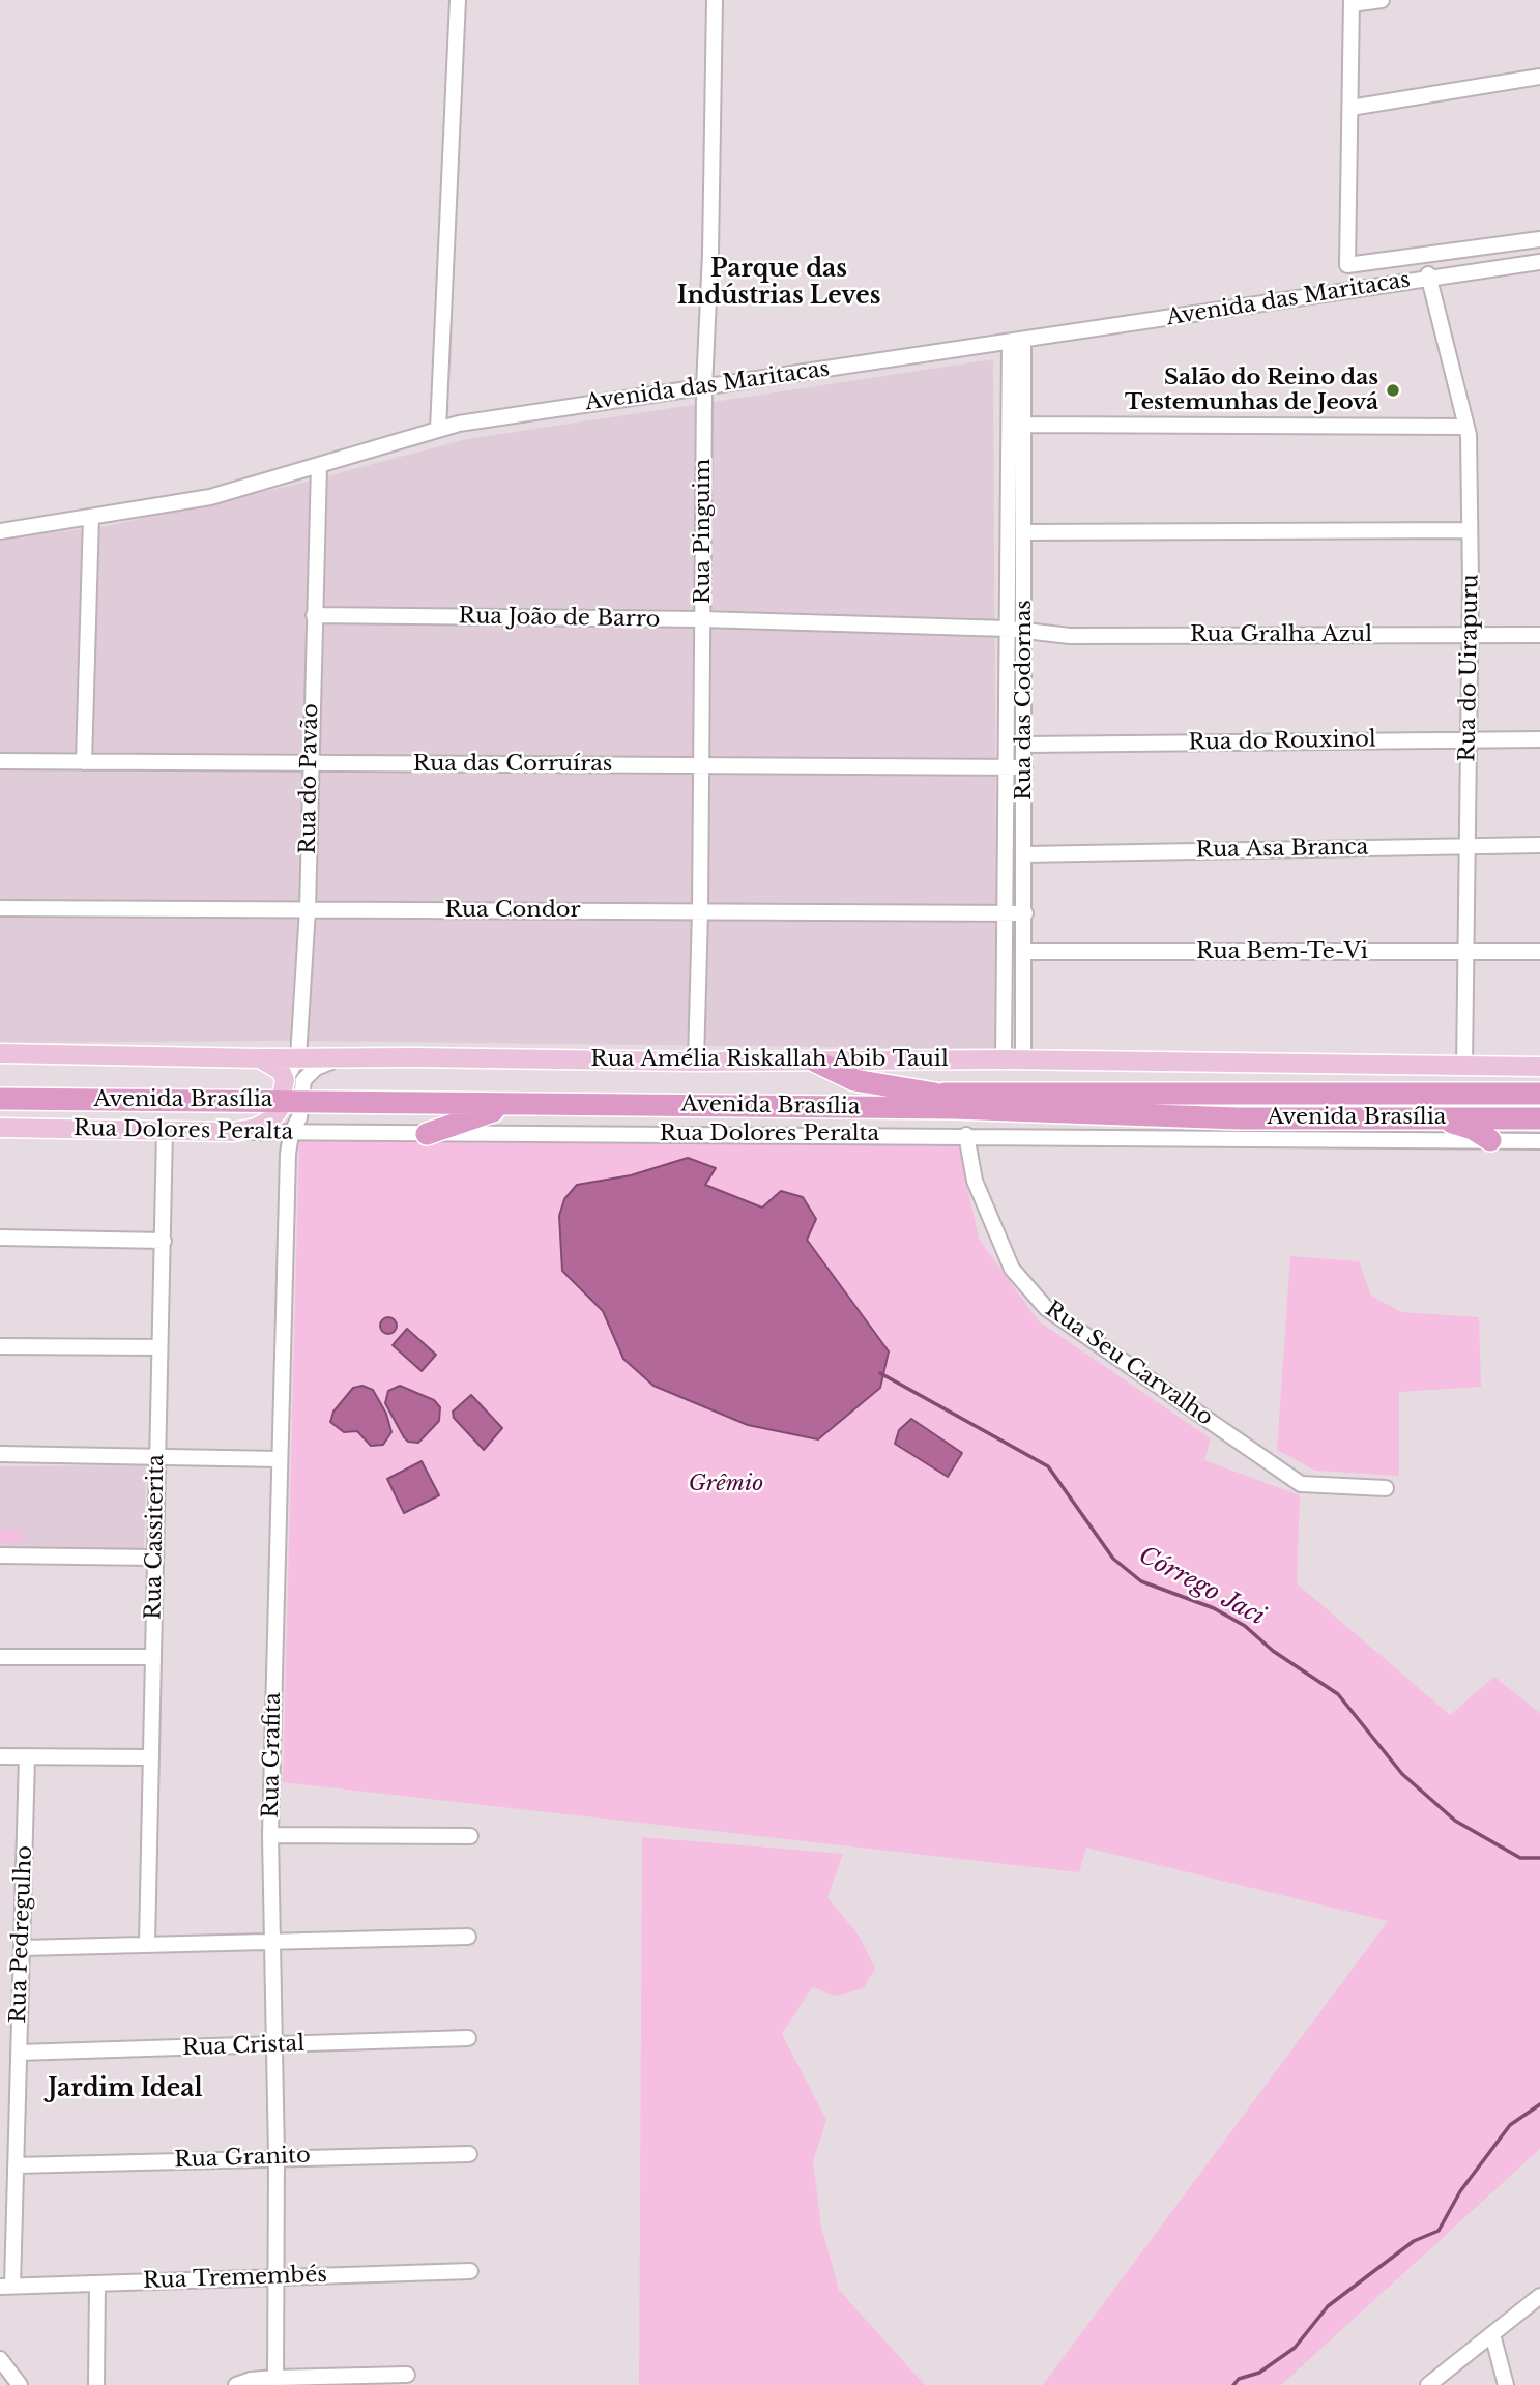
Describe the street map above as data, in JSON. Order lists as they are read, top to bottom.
{
  "streets": {
    "highway": ["Avenida Brasília"],
    "main road": ["Rua Amélia Riskallah Abib Tauil", "Rua Dolores Peralta"],
    "street": [
      "Avenida das Maritacas",
      "Rua Pinguim",
      "Rua João de Barro",
      "Rua Gralha Azul",
      "Rua do Uirapuru",
      "Rua das Codornas",
      "Rua do Rouxinol",
      "Rua das Corruíras",
      "Rua do Pavão",
      "Rua Asa Branca",
      "Rua Condor",
      "Rua Bem-Te-Vi",
      "Rua Seu Carvalho",
      "Rua Cassiterita",
      "Rua Grafita",
      "Rua Pedregulho",
      "Rua Cristal",
      "Rua Granito",
      "Rua Tremembés"
    ]
  },
  "crossings": [
    ["Avenida das Maritacas", "Rua Pinguim"],
    ["Avenida das Maritacas", "Rua do Uirapuru"],
    ["Avenida das Maritacas", "Rua das Codornas"],
    ["Avenida das Maritacas", "Rua do Pavão"],
    ["Rua Pinguim", "Rua João de Barro"],
    ["Rua Pinguim", "Rua das Corruíras"],
    ["Rua Pinguim", "Rua Condor"],
    ["Rua Pinguim", "Rua Amélia Riskallah Abib Tauil"],
    ["Rua João de Barro", "Rua Gralha Azul"],
    ["Rua João de Barro", "Rua das Codornas"],
    ["Rua João de Barro", "Rua do Pavão"],
    ["Rua Gralha Azul", "Rua do Uirapuru"],
    ["Rua Gralha Azul", "Rua das Codornas"],
    ["Rua do Uirapuru", "Rua do Rouxinol"],
    ["Rua do Uirapuru", "Rua Asa Branca"],
    ["Rua do Uirapuru", "Rua Bem-Te-Vi"],
    ["Rua do Uirapuru", "Rua Amélia Riskallah Abib Tauil"],
    ["Rua das Codornas", "Rua do Rouxinol"],
    ["Rua das Codornas", "Rua das Corruíras"],
    ["Rua das Codornas", "Rua Asa Branca"],
    ["Rua das Codornas", "Rua Condor"],
    ["Rua das Codornas", "Rua Bem-Te-Vi"],
    ["Rua das Codornas", "Rua Amélia Riskallah Abib Tauil"],
    ["Rua das Corruíras", "Rua do Pavão"],
    ["Rua do Pavão", "Rua Condor"],
    ["Rua do Pavão", "Rua Amélia Riskallah Abib Tauil"],
    ["Rua do Pavão", "Avenida Brasília"],
    ["Rua do Pavão", "Rua Dolores Peralta"],
    ["Rua do Pavão", "Rua Grafita"],
    ["Rua Dolores Peralta", "Rua Seu Carvalho"],
    ["Rua Dolores Peralta", "Rua Cassiterita"],
    ["Rua Dolores Peralta", "Rua Grafita"],
    ["Rua Grafita", "Rua Cristal"],
    ["Rua Grafita", "Rua Granito"],
    ["Rua Grafita", "Rua Tremembés"],
    ["Rua Pedregulho", "Rua Cristal"],
    ["Rua Pedregulho", "Rua Granito"],
    ["Rua Pedregulho", "Rua Tremembés"]
  ],
  "districts": ["Parque das Indústrias Leves", "Jardim Ideal"],
  "water": ["Córrego Jaci"],
  "parks": ["Grêmio"],
  "places": ["Salão do Reino das Testemunhas de Jeová"]
}
